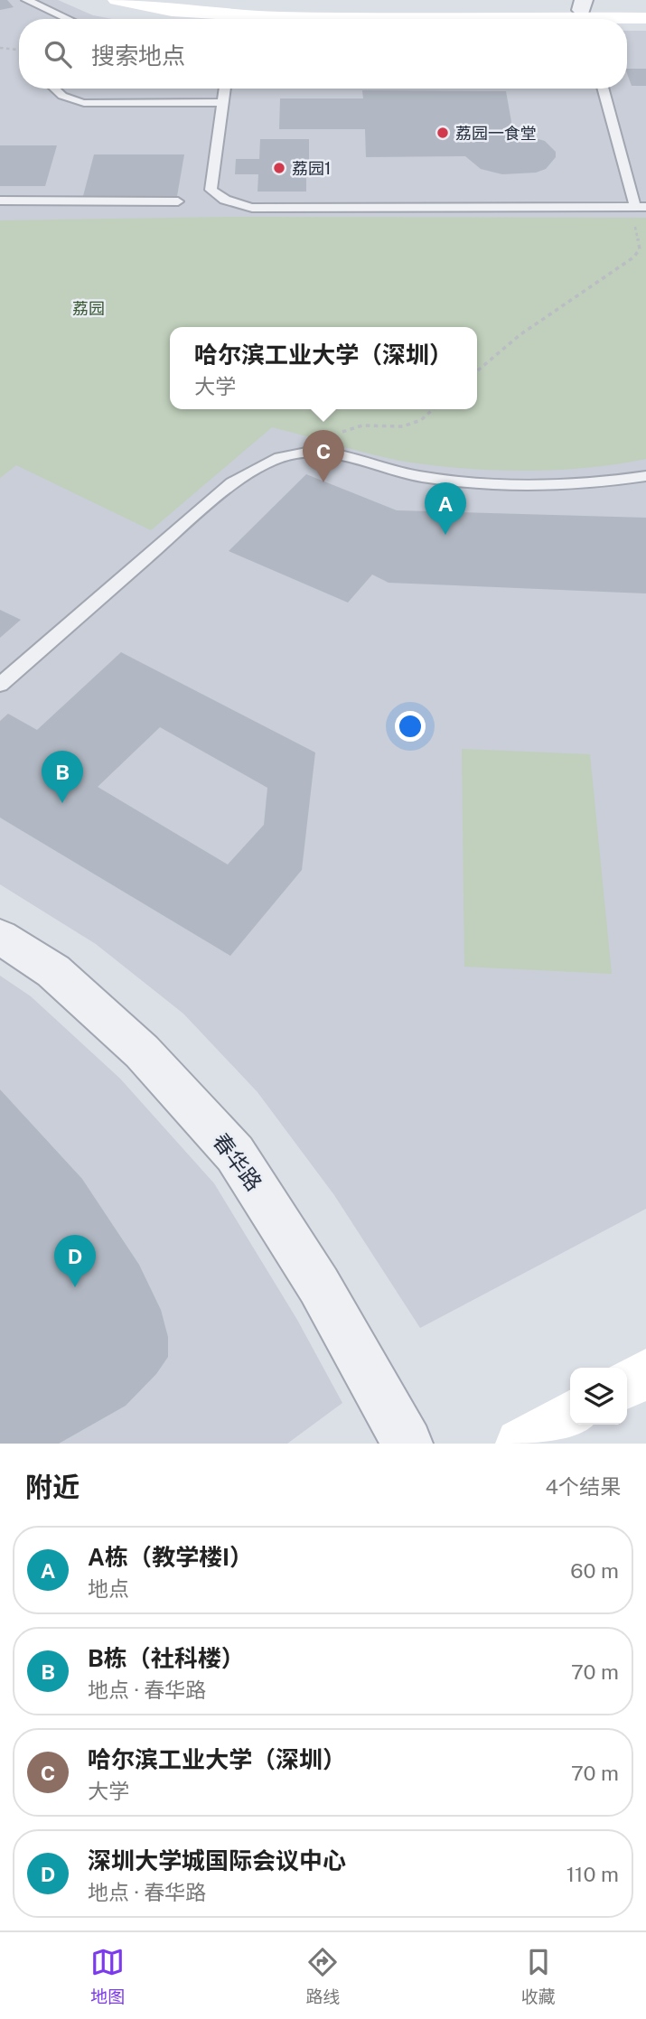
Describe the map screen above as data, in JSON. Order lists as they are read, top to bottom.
{
  "streets": {
    "street": ["春华路"]
  },
  "parks": ["荔园"],
  "places": ["荔园一食堂", "荔园1"],
  "page": {
    "search": "搜索地点",
    "popup": ["哈尔滨工业大学（深圳）", "大学"],
    "pins": [
      "C",
      "A",
      "B",
      "D"
    ],
    "heading": ["附近", "4个结果"],
    "list": [
      {
        "mark": "A",
        "name": "A栋（教学楼I）",
        "note": "地点",
        "value": "60 m"
      },
      {
        "mark": "B",
        "name": "B栋（社科楼）",
        "note": "地点 · 春华路",
        "value": "70 m"
      },
      {
        "mark": "C",
        "name": "哈尔滨工业大学（深圳）",
        "note": "大学",
        "value": "70 m"
      },
      {
        "mark": "D",
        "name": "深圳大学城国际会议中心",
        "note": "地点 · 春华路",
        "value": "110 m"
      }
    ],
    "nav": ["地图", "路线", "收藏"]
  }
}
